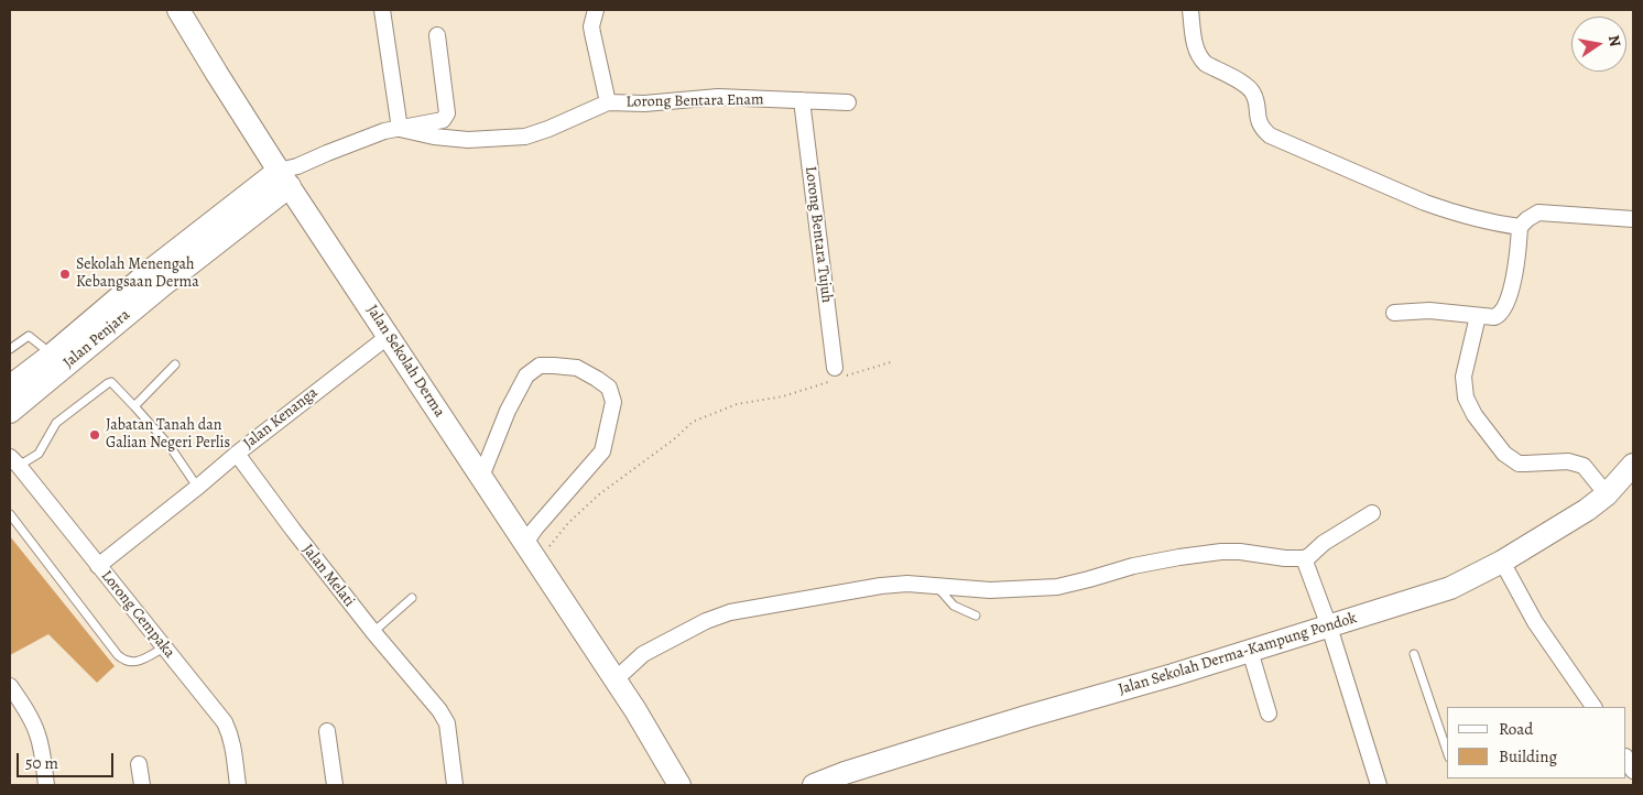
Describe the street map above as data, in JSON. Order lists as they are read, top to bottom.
{
  "streets": {
    "street": [
      "Lorong Bentara Enam",
      "Lorong Bentara Tujuh",
      "Jalan Penjara",
      "Jalan Sekolah Derma",
      "Jalan Kenanga",
      "Jalan Melati",
      "Lorong Cempaka",
      "Jalan Sekolah Derma-Kampung Pondok"
    ]
  },
  "crossings": [
    ["Lorong Bentara Enam", "Lorong Bentara Tujuh"],
    ["Jalan Penjara", "Jalan Sekolah Derma"],
    ["Jalan Sekolah Derma", "Jalan Kenanga"],
    ["Jalan Kenanga", "Jalan Melati"],
    ["Jalan Kenanga", "Lorong Cempaka"]
  ],
  "places": ["Sekolah Menengah Kebangsaan Derma", "Jabatan Tanah dan Galian Negeri Perlis"],
  "legend": ["Road", "Building"],
  "scale_bar": "50 m",
  "north": "right"
}
